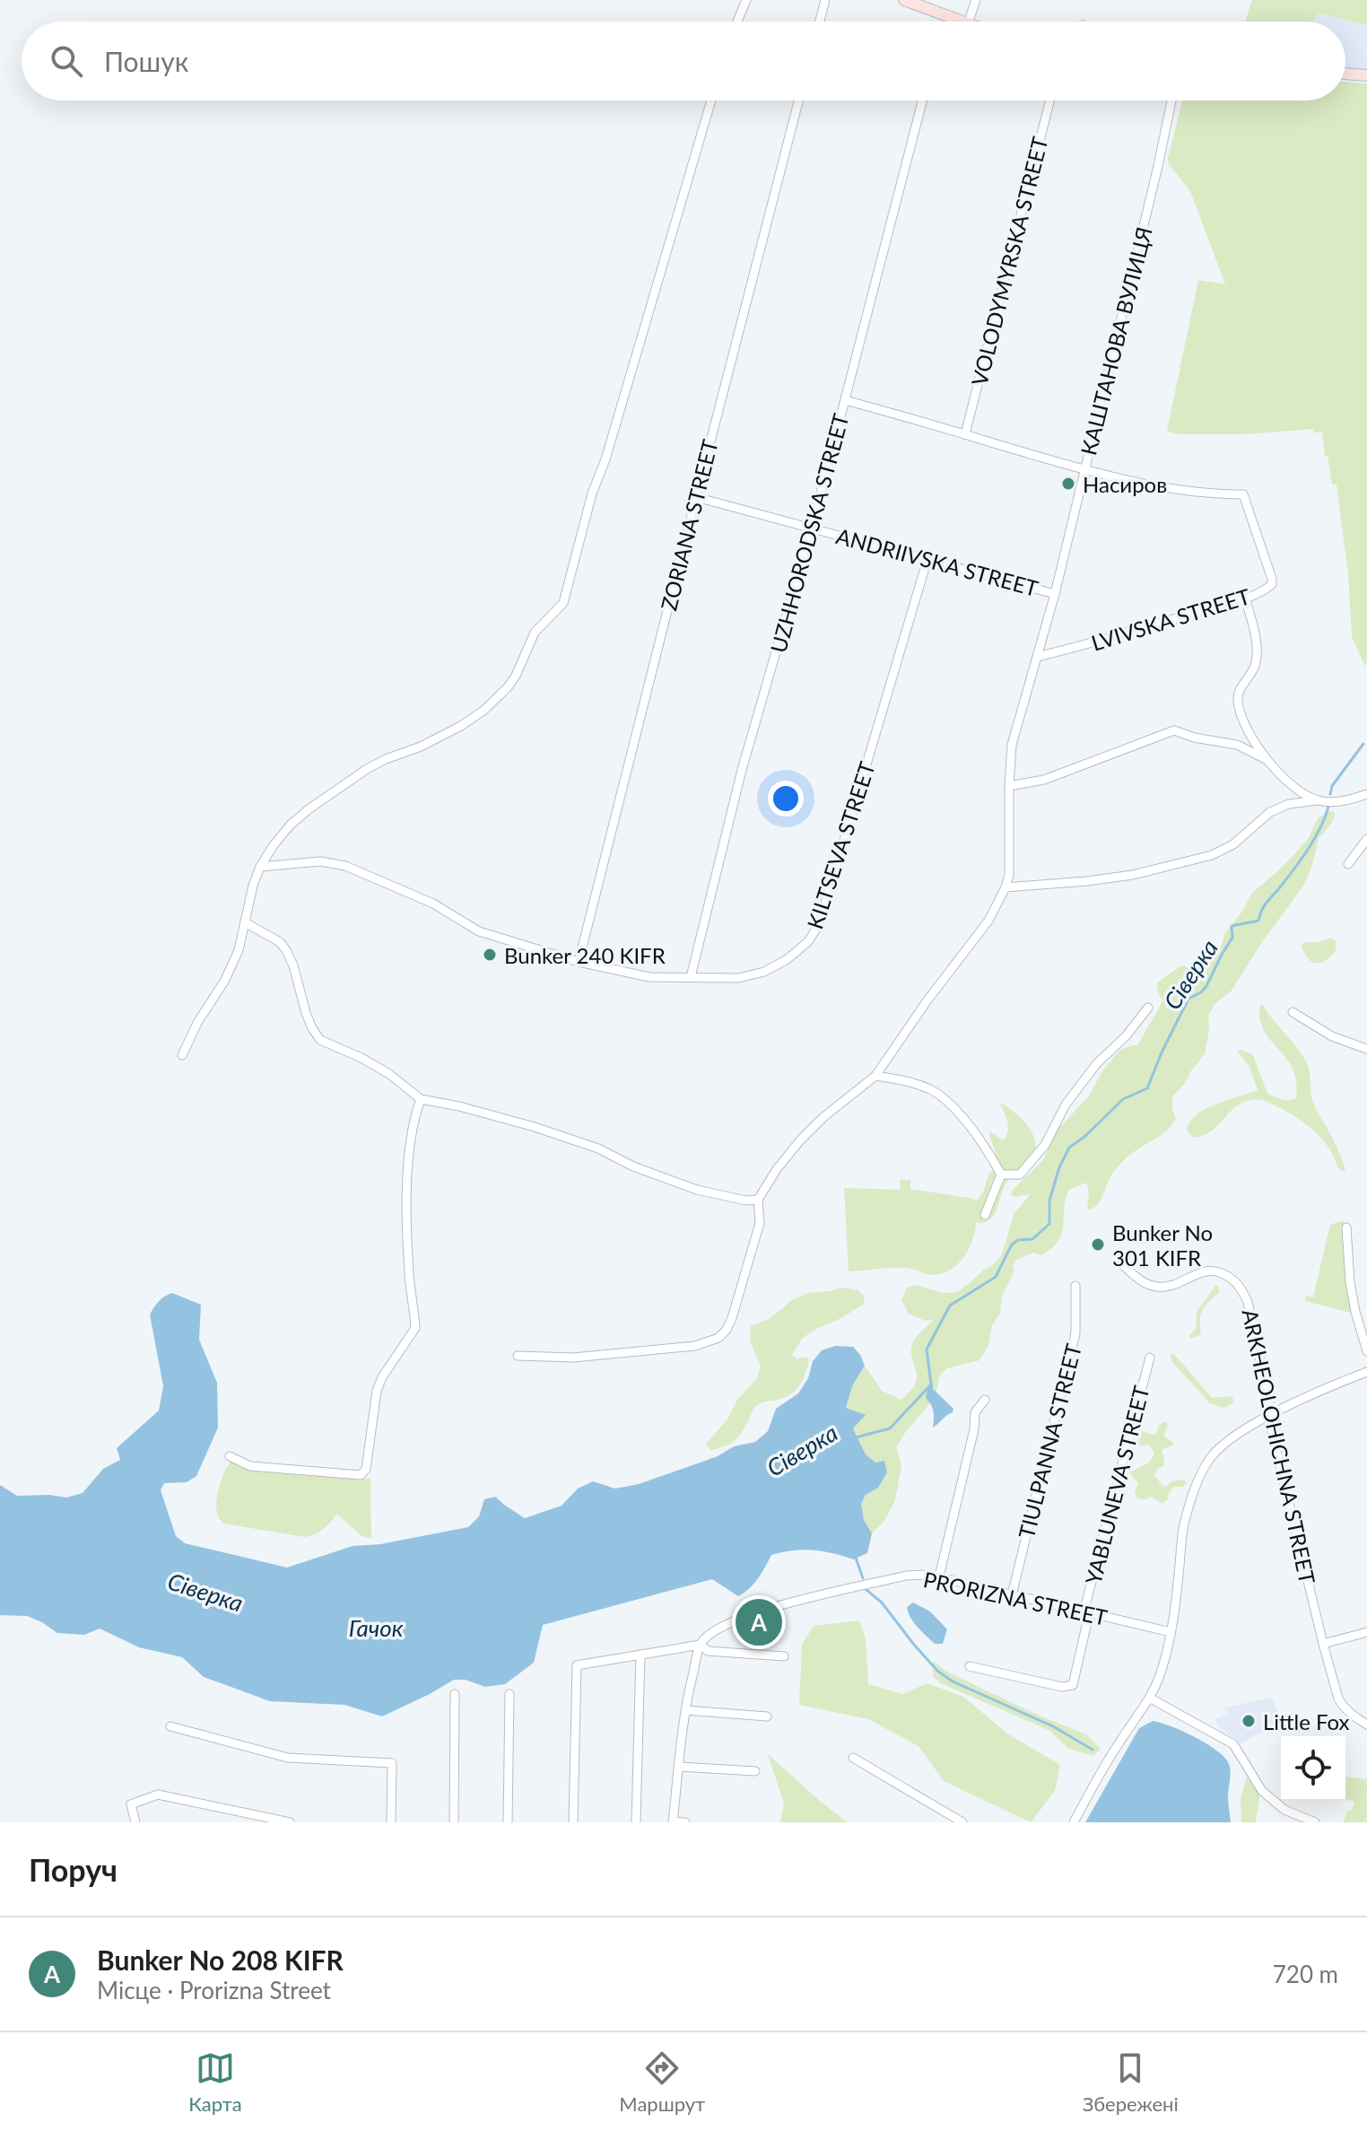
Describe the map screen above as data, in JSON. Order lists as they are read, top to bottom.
{
  "streets": {
    "street": [
      "VOLODYMYRSKA STREET",
      "КАШТАНОВА ВУЛИЦЯ",
      "ZORIANA STREET",
      "UZHHORODSKA STREET",
      "ANDRIIVSKA STREET",
      "LVIVSKA STREET",
      "KILTSEVA STREET",
      "TIULPANNA STREET",
      "ARKHEOLOHICHNA STREET",
      "YABLUNEVA STREET",
      "PRORIZNA STREET"
    ]
  },
  "crossings": [
    ["VOLODYMYRSKA STREET", "LVIVSKA STREET"],
    ["КАШТАНОВА ВУЛИЦЯ", "ANDRIIVSKA STREET"],
    ["КАШТАНОВА ВУЛИЦЯ", "LVIVSKA STREET"],
    ["ZORIANA STREET", "ANDRIIVSKA STREET"],
    ["ZORIANA STREET", "KILTSEVA STREET"],
    ["UZHHORODSKA STREET", "ANDRIIVSKA STREET"],
    ["UZHHORODSKA STREET", "LVIVSKA STREET"],
    ["UZHHORODSKA STREET", "KILTSEVA STREET"],
    ["ANDRIIVSKA STREET", "KILTSEVA STREET"],
    ["TIULPANNA STREET", "PRORIZNA STREET"],
    ["YABLUNEVA STREET", "PRORIZNA STREET"]
  ],
  "water": ["Сіверка", "Гачок"],
  "places": [
    "Насиров",
    "Bunker 240 KIFR",
    "Bunker No 301 KIFR",
    "Little Fox"
  ],
  "page": {
    "search": "Пошук",
    "pins": "A",
    "heading": "Поруч",
    "list": [
      {
        "mark": "A",
        "name": "Bunker No 208 KIFR",
        "note": "Місце · Prorizna Street",
        "value": "720 m"
      }
    ],
    "nav": ["Карта", "Маршрут", "Збережені"]
  }
}
